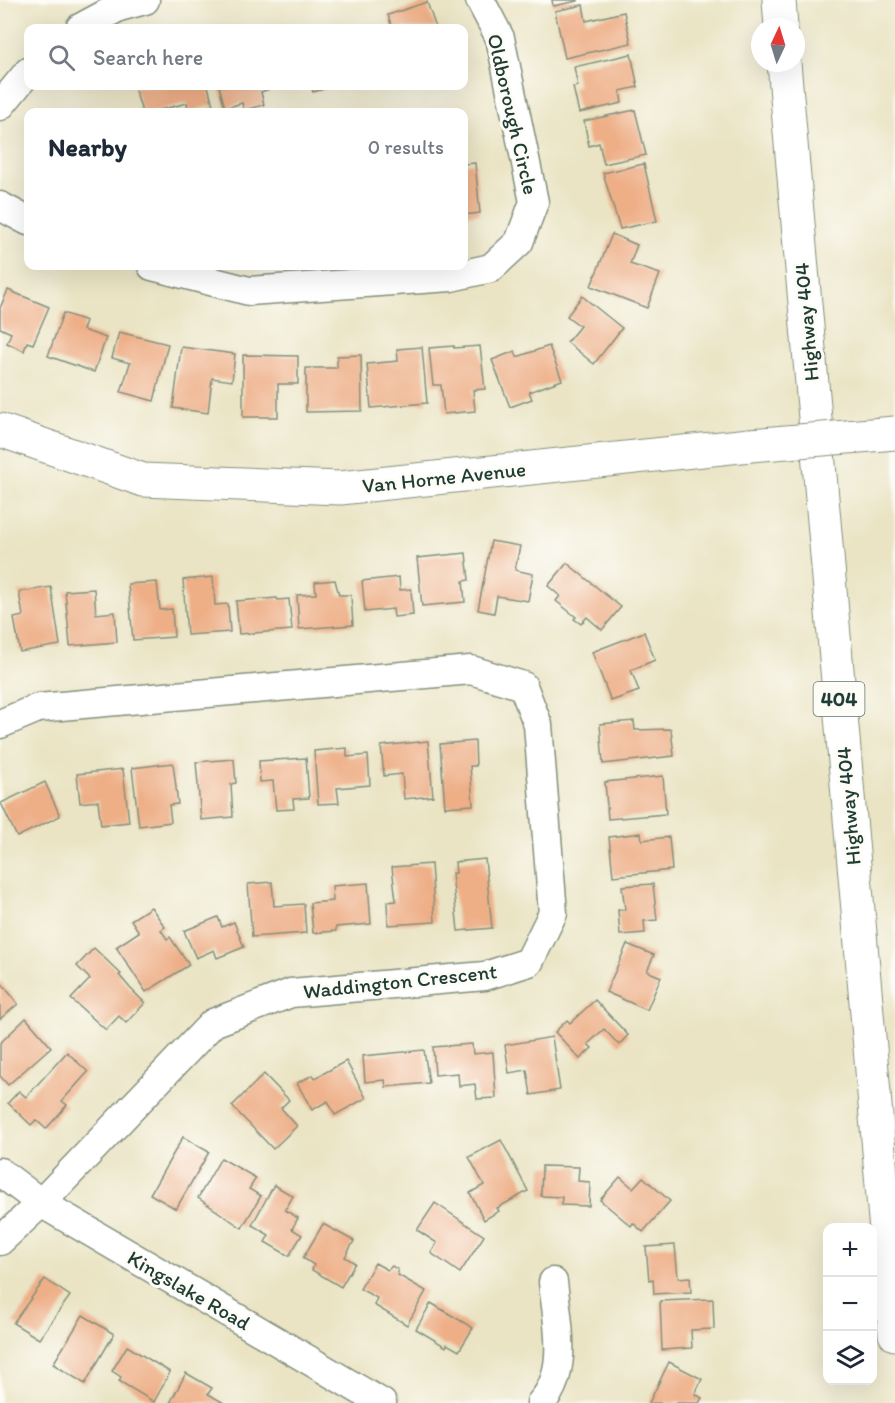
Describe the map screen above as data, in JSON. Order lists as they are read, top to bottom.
{
  "streets": {
    "main road": ["Highway 404", "Van Horne Avenue", "404"],
    "street": ["Oldborough Circle", "Waddington Crescent", "Kingslake Road"]
  },
  "crossings": [
    ["Waddington Crescent", "Kingslake Road"]
  ],
  "north": "top",
  "page": {
    "search": "Search here",
    "heading": ["Nearby", "0 results"],
    "map_buttons": ["+", "−"]
  }
}
